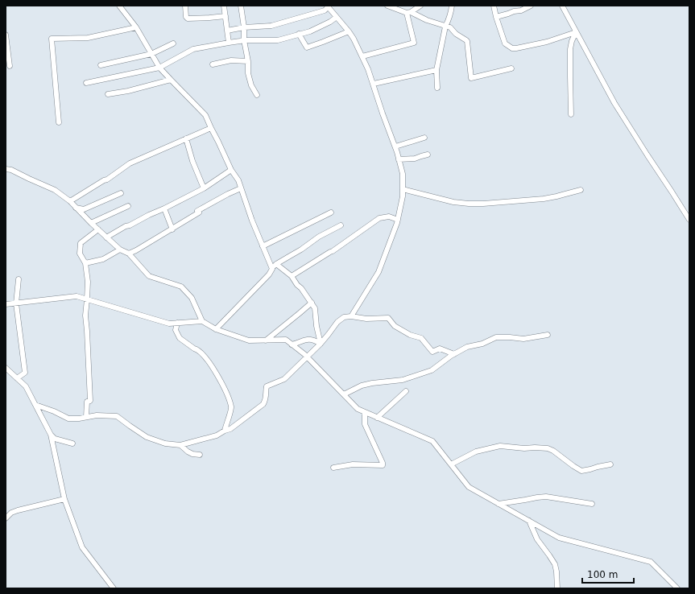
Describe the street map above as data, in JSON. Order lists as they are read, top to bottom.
{
  "scale_bar": "100 m"
}
